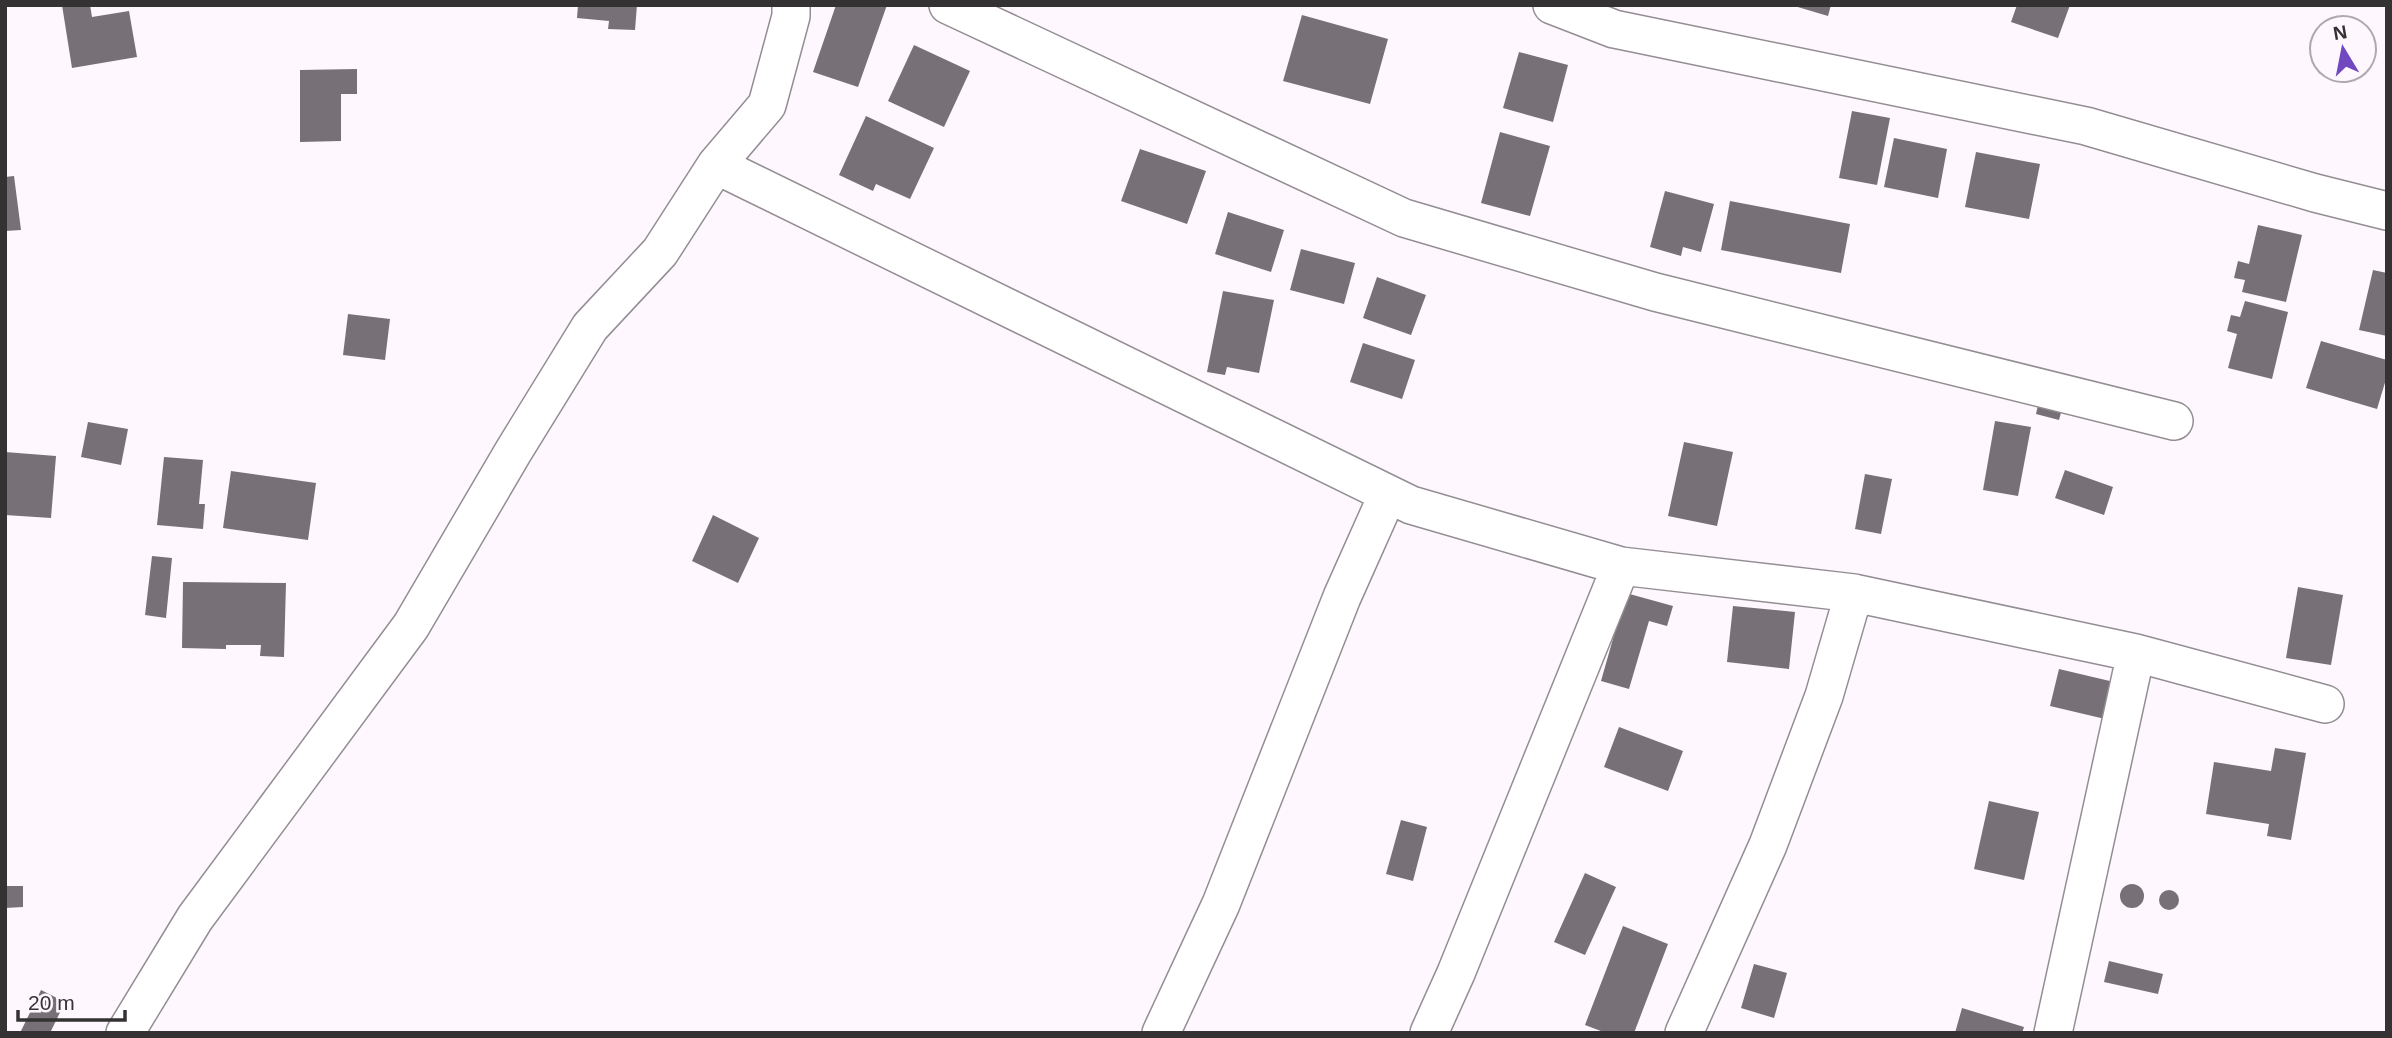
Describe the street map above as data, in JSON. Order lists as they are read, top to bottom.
{
  "scale_bar": "20 m",
  "north": "top"
}
